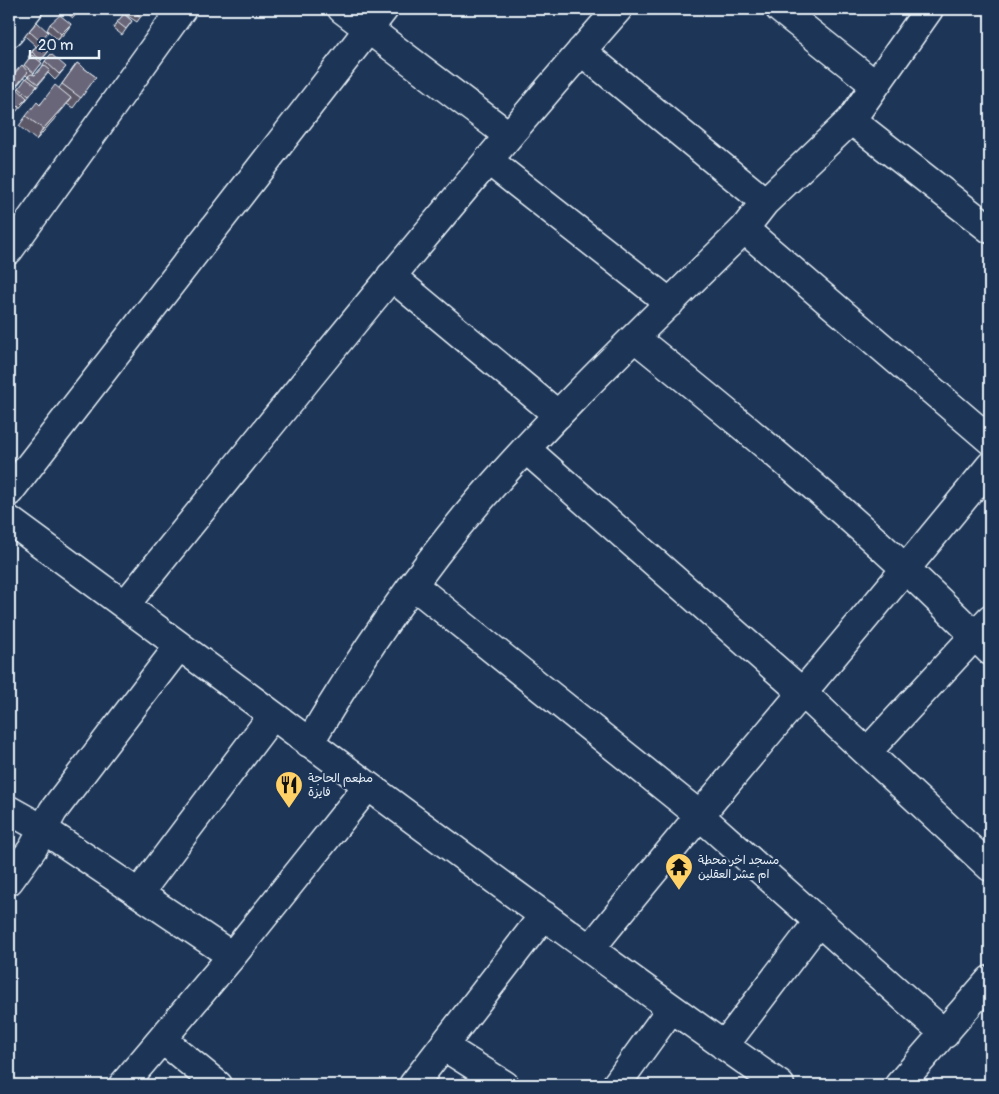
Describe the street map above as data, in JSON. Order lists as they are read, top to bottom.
{
  "places": {
    "restaurant": ["مطعم الحاجة فايزة"],
    "temple": ["مسجد اخر محطة ام عشر العقلين"]
  },
  "scale_bar": "20 m"
}
